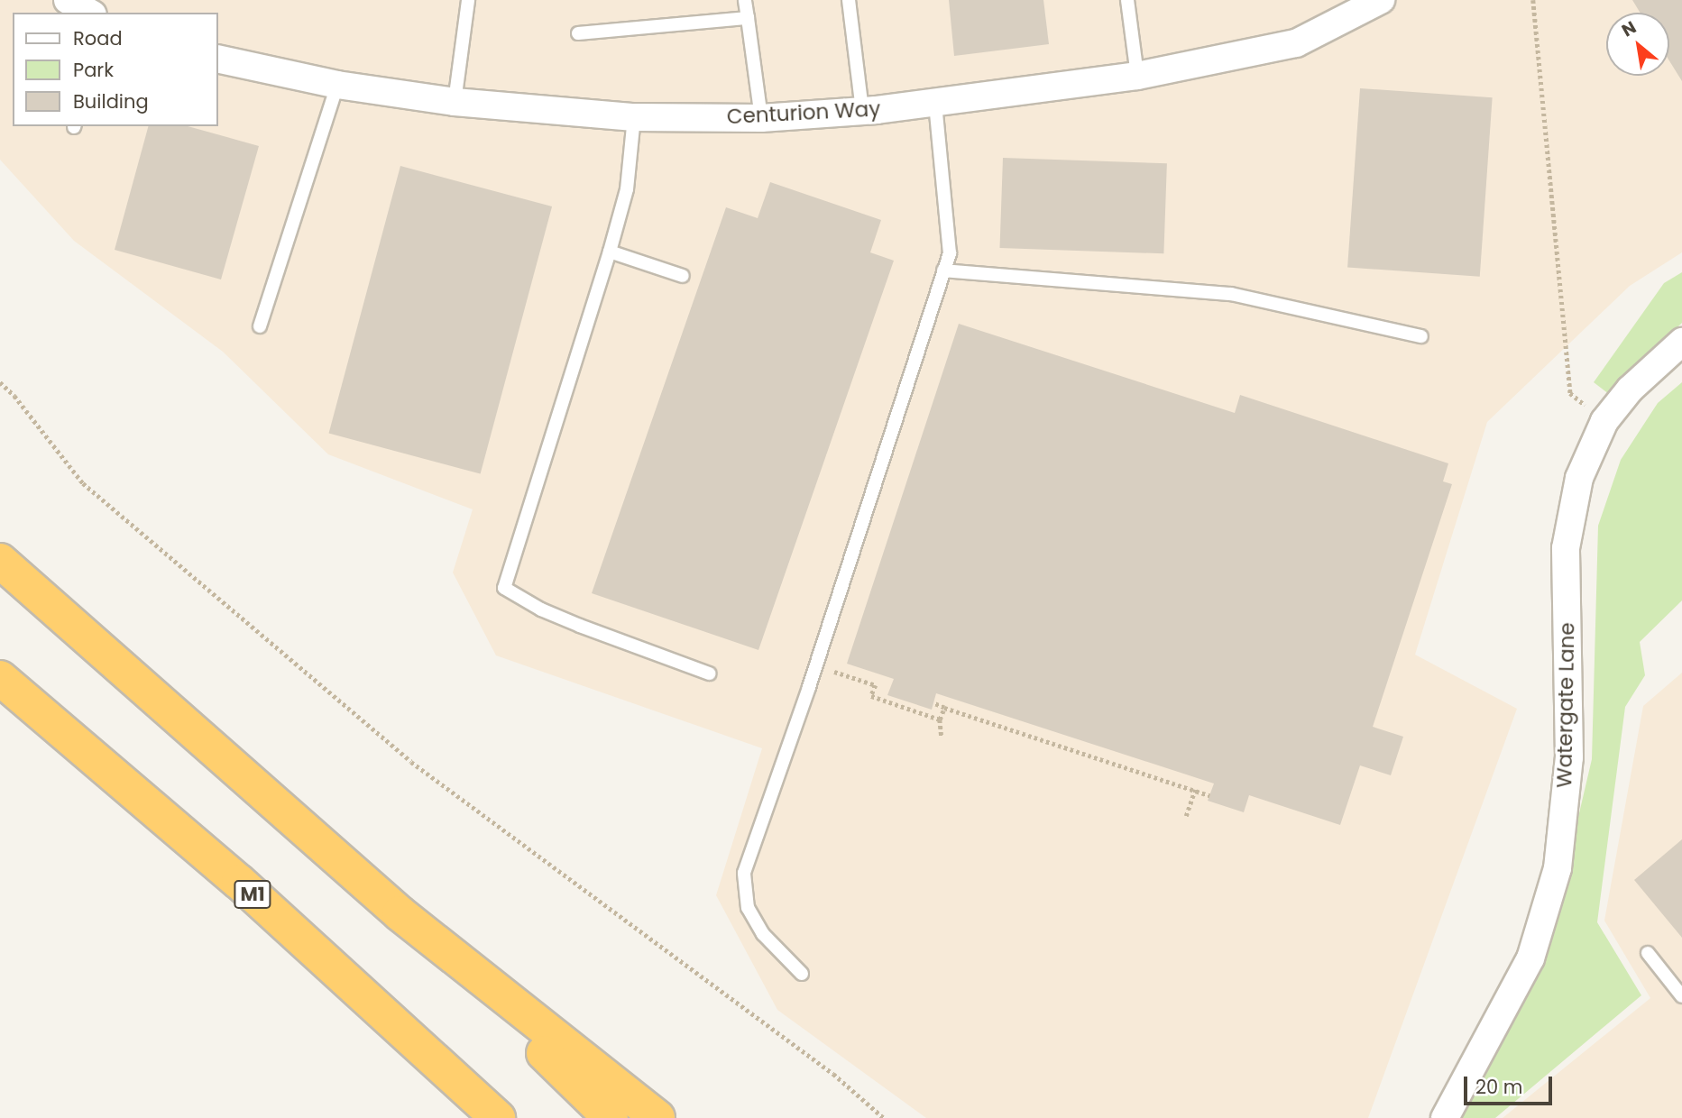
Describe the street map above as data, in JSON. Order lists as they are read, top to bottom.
{
  "streets": {
    "highway": ["M1"],
    "street": ["Centurion Way", "Watergate Lane"]
  },
  "legend": ["Road", "Park", "Building"],
  "scale_bar": "20 m",
  "north": "top left"
}
